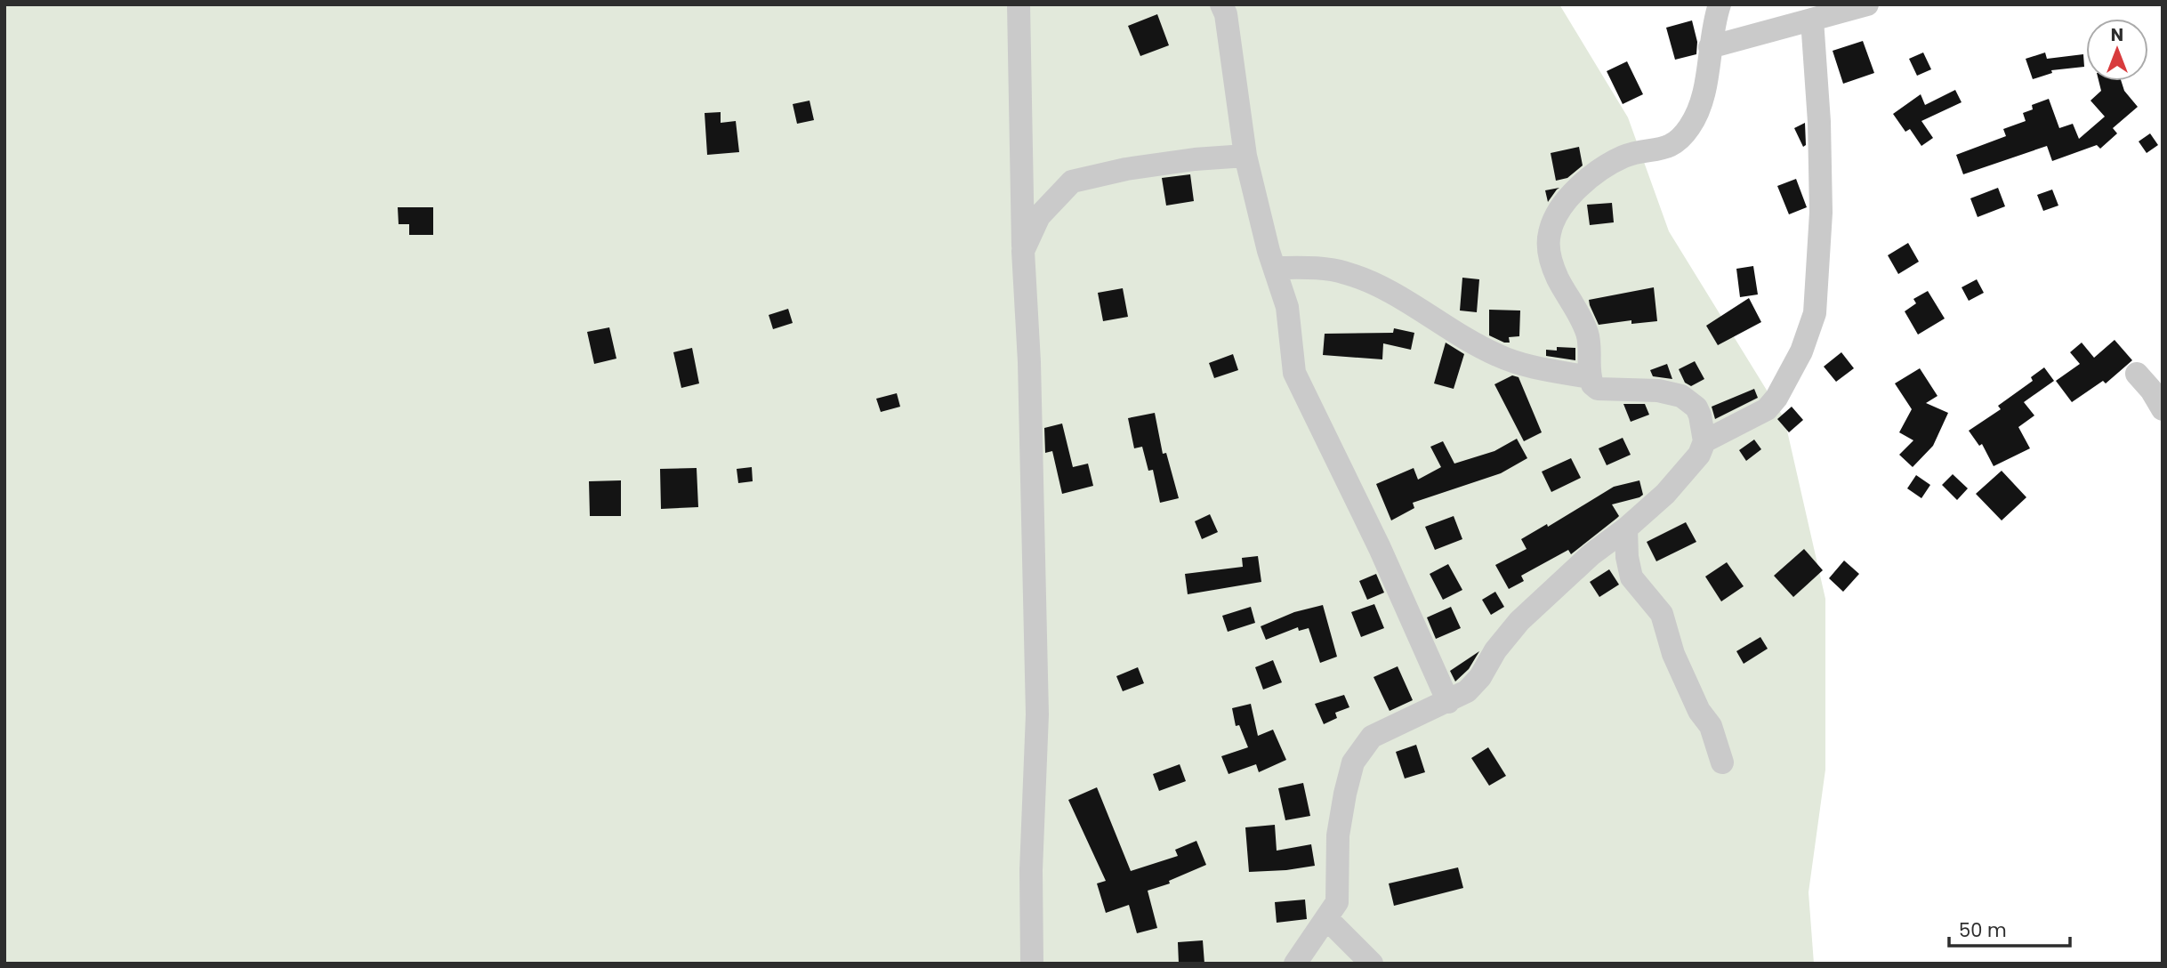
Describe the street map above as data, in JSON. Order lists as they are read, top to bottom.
{
  "scale_bar": "50 m",
  "north": "top"
}
